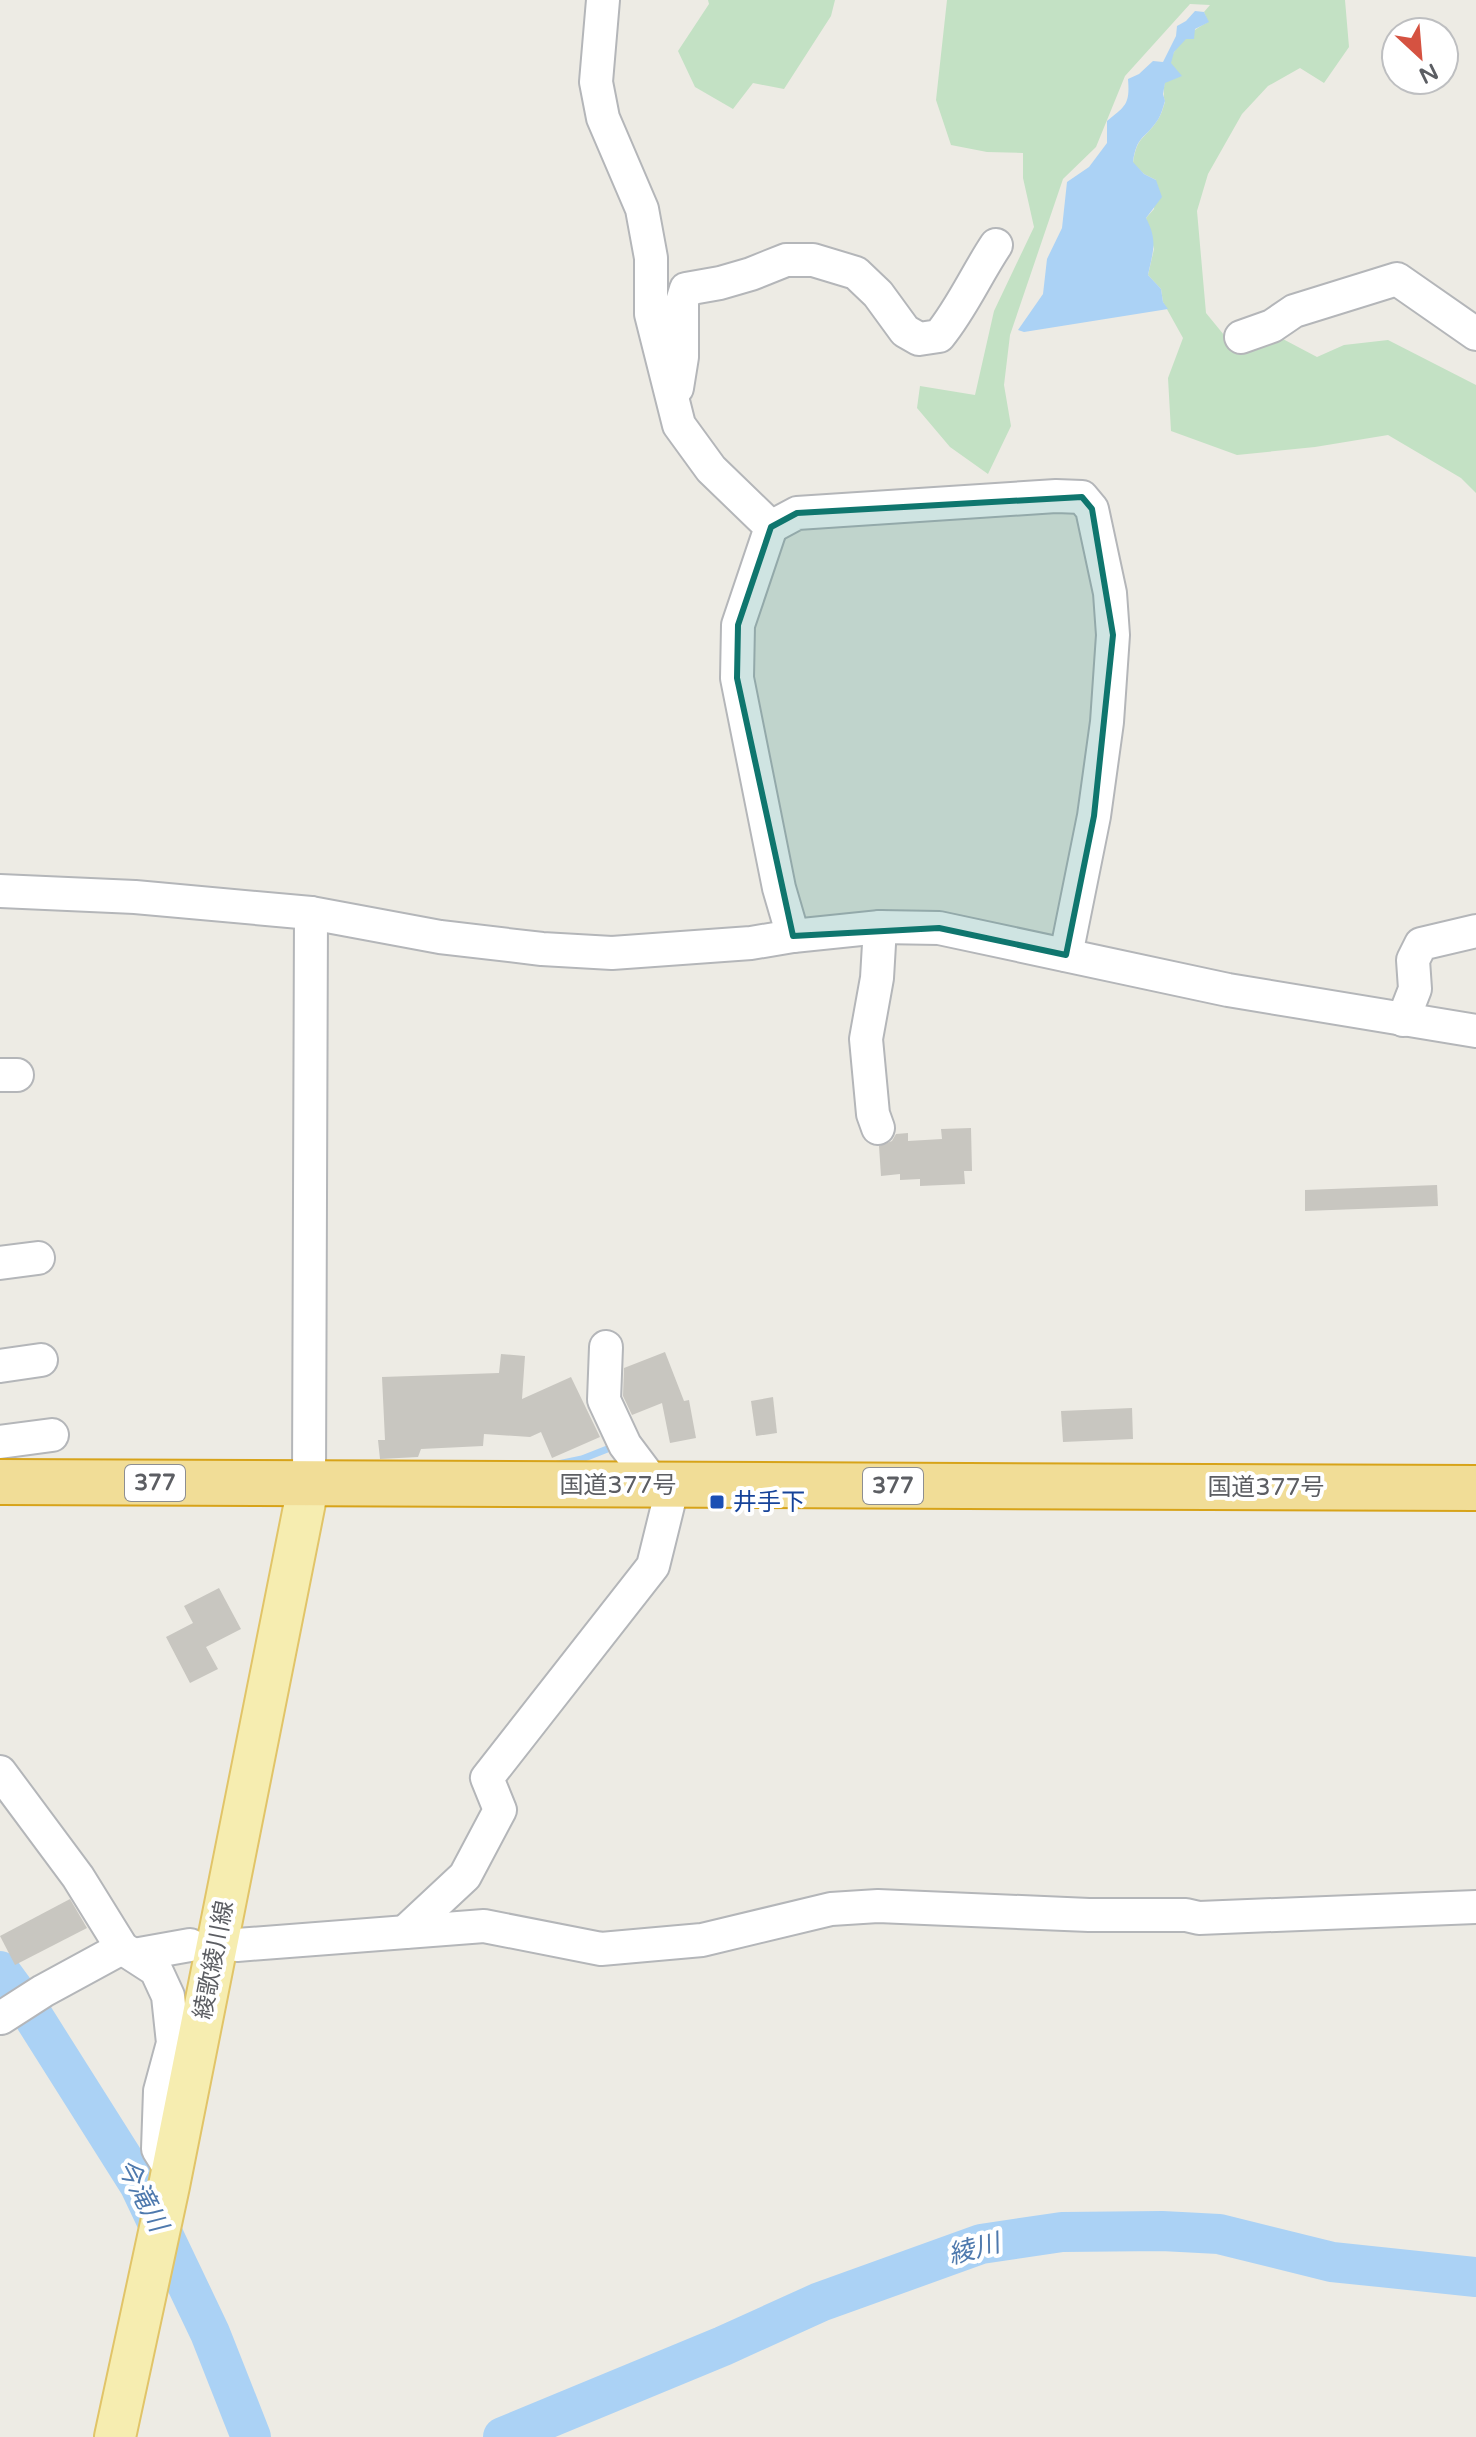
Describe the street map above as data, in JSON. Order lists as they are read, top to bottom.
{
  "streets": {
    "highway": ["377", "国道377号"],
    "main road": ["綾歌綾川線"]
  },
  "crossings": [
    ["国道377号", "綾歌綾川線"]
  ],
  "water": ["今滝川", "綾川"],
  "places": {
    "transit": ["井手下"]
  },
  "north": "bottom right"
}
